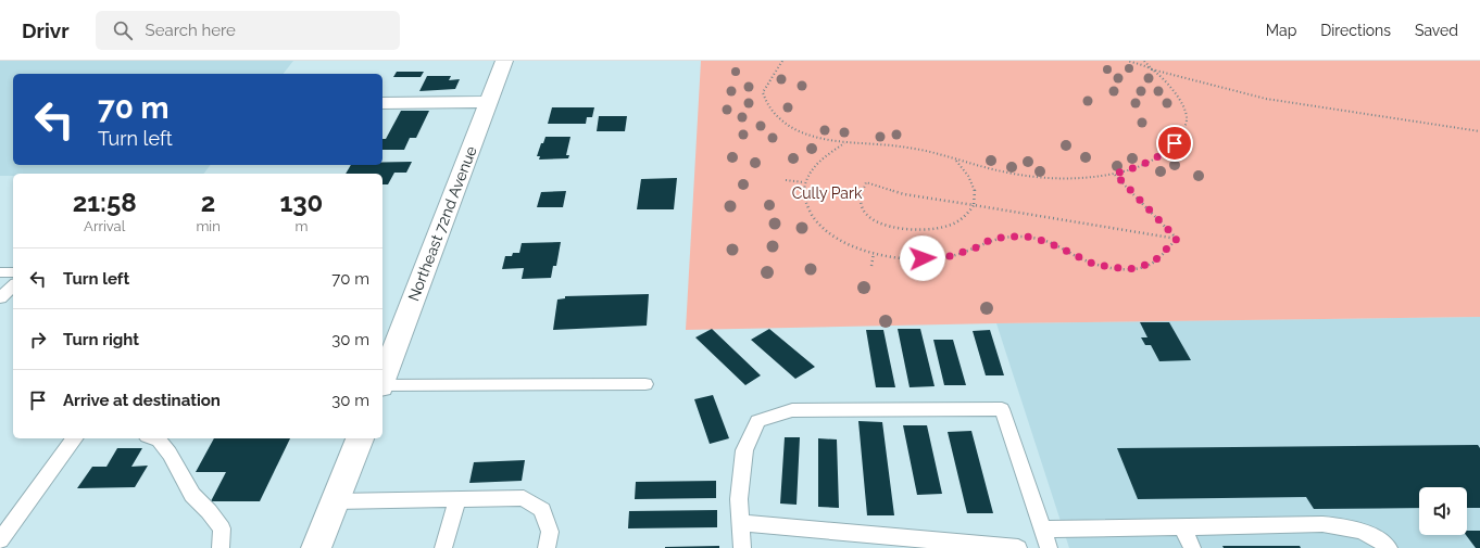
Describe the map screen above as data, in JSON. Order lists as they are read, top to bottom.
{
  "streets": {
    "street": ["Northeast 72nd Avenue"]
  },
  "parks": ["Cully Park"],
  "page": {
    "header": "Drivr",
    "search": "Search here",
    "nav": ["Map", "Directions", "Saved"],
    "turn": ["70 m", "Turn left"],
    "eta": [
      "21:58",
      "Arrival",
      "2",
      "min",
      "130",
      "m"
    ],
    "list": [
      {
        "name": "Turn left",
        "value": "70 m"
      },
      {
        "name": "Turn right",
        "value": "30 m"
      },
      {
        "name": "Arrive at destination",
        "value": "30 m"
      }
    ]
  }
}
